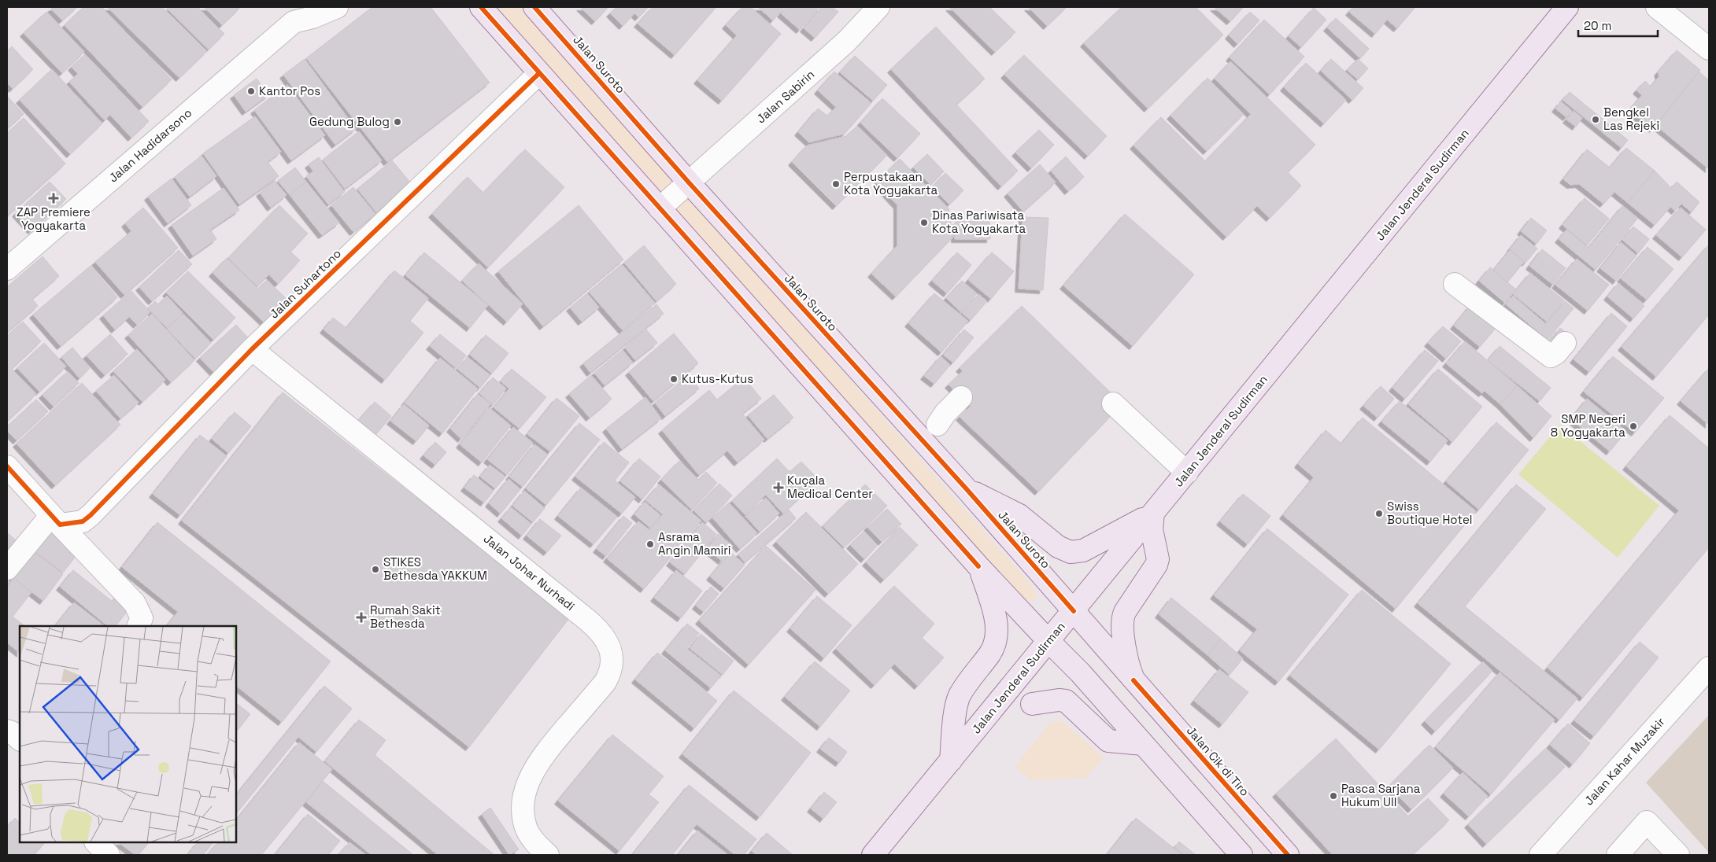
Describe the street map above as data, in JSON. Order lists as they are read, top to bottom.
{
  "streets": {
    "main road": ["Jalan Suroto", "Jalan Jenderal Sudirman", "Jalan Cik di Tiro"],
    "street": [
      "Jalan Sabirin",
      "Jalan Hadidarsono",
      "Jalan Suhartono",
      "Jalan Johar Nurhadi",
      "Jalan Kahar Muzakir"
    ]
  },
  "crossings": [
    ["Jalan Suroto", "Jalan Sabirin"],
    ["Jalan Suroto", "Jalan Jenderal Sudirman"],
    ["Jalan Suroto", "Jalan Cik di Tiro"],
    ["Jalan Jenderal Sudirman", "Jalan Cik di Tiro"],
    ["Jalan Suhartono", "Jalan Johar Nurhadi"]
  ],
  "places": {
    "other": [
      "Kantor Pos",
      "Bengkel Las Rejeki",
      "Gedung Bulog",
      "Perpustakaan Kota Yogyakarta",
      "Dinas Pariwisata Kota Yogyakarta",
      "Kutus-Kutus",
      "SMP Negeri 8 Yogyakarta",
      "Swiss Boutique Hotel",
      "Asrama Angin Mamiri",
      "STIKES Bethesda YAKKUM",
      "Pasca Sarjana Hukum UII"
    ],
    "health": ["ZAP Premiere Yogyakarta", "Kuçala Medical Center", "Rumah Sakit Bethesda"]
  },
  "scale_bar": "20 m"
}
